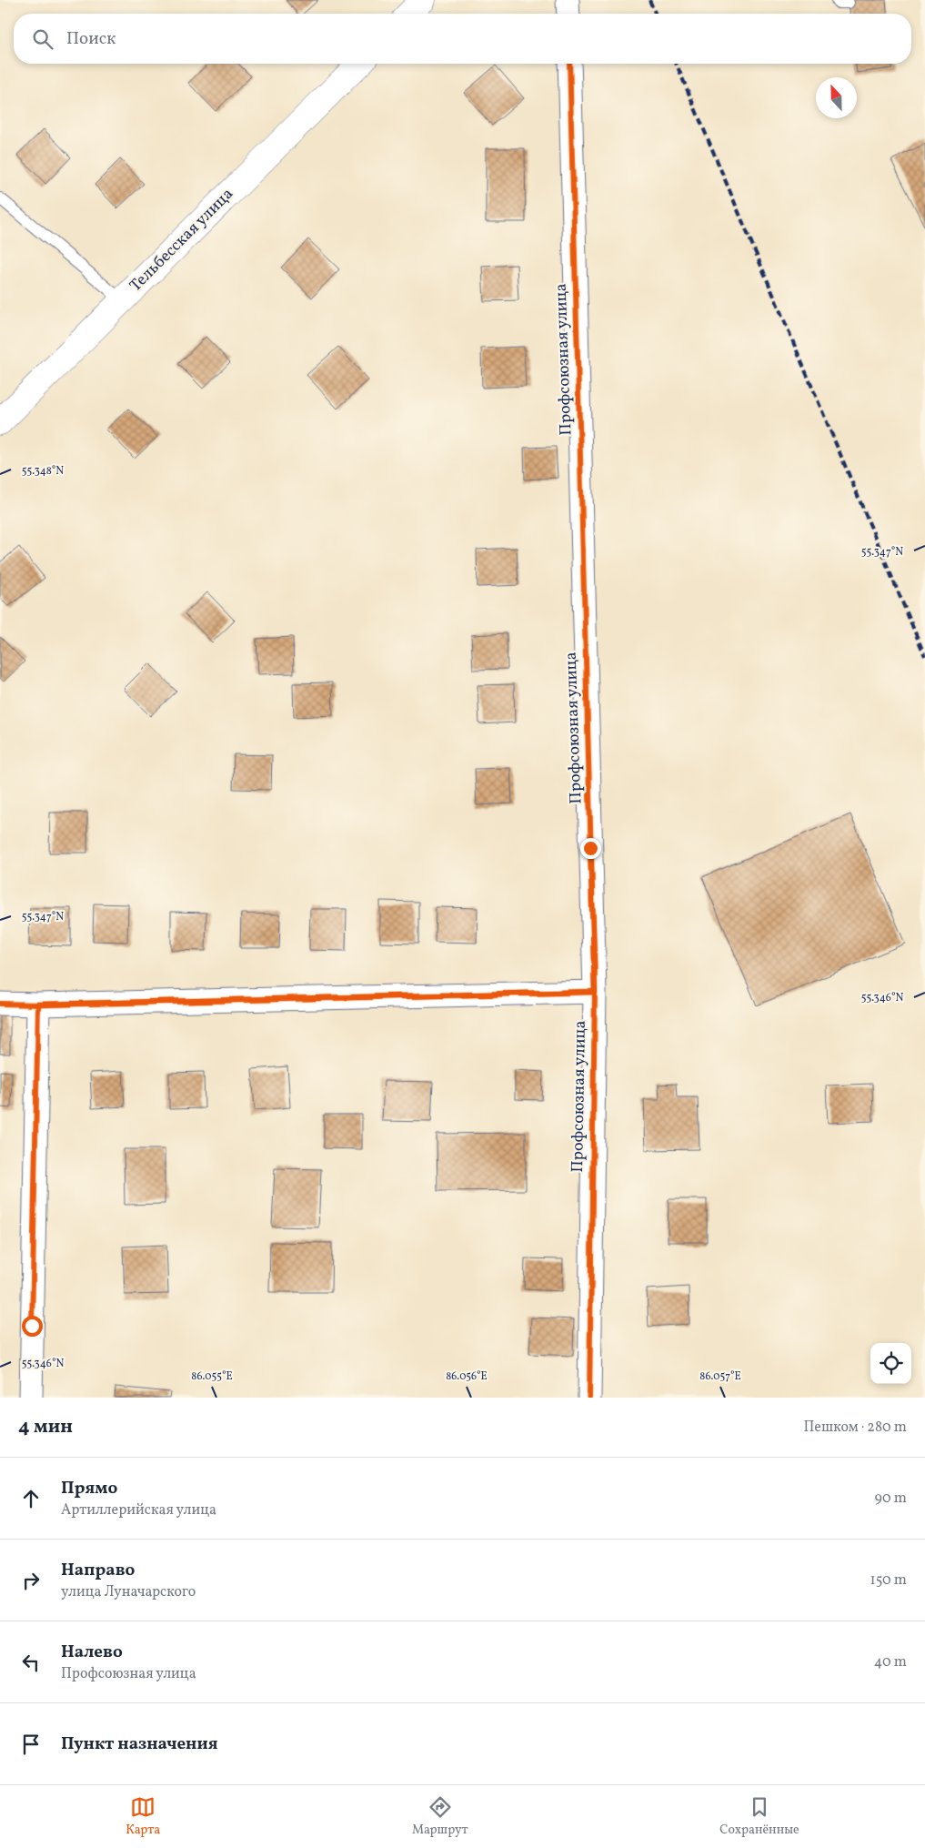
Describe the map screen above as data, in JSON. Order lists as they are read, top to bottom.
{
  "streets": {
    "street": ["Тельбесская улица", "Профсоюзная улица"]
  },
  "north": "top",
  "page": {
    "search": "Поиск",
    "heading": ["4 мин", "Пешком · 280 m"],
    "list": [
      ["Прямо", "Артиллерийская улица", "90 m"],
      ["Направо", "улица Луначарского", "150 m"],
      ["Налево", "Профсоюзная улица", "40 m"],
      "Пункт назначения"
    ],
    "nav": ["Карта", "Маршрут", "Сохранённые"]
  },
  "coordinates": [
    "55.348°N",
    "55.347°N",
    "55.346°N",
    "86.055°E",
    "86.056°E",
    "86.057°E"
  ]
}
